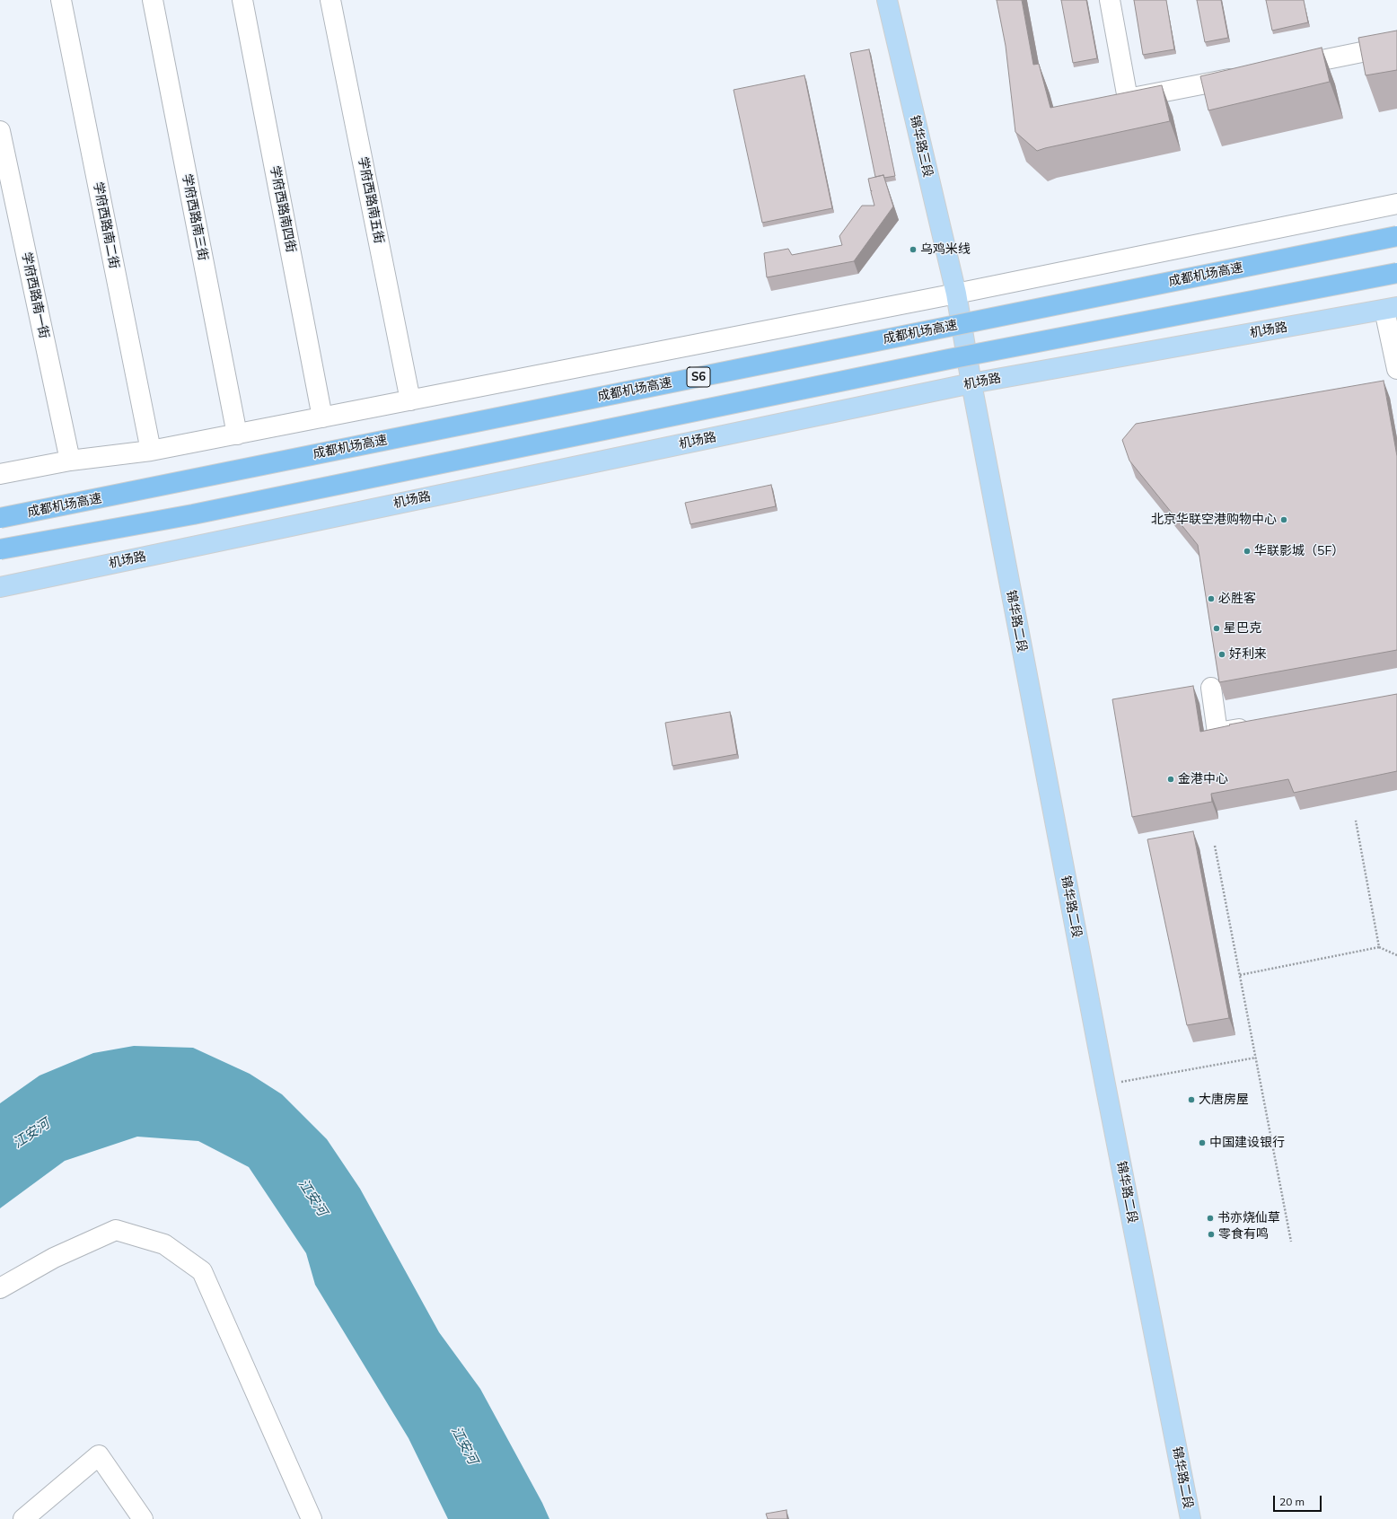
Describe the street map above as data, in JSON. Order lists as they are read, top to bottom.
{
  "streets": {
    "highway": ["成都机场高速", "S6"],
    "main road": ["锦华路三段", "机场路", "锦华路二段"],
    "street": [
      "学府西路南五街",
      "学府西路南四街",
      "学府西路南三街",
      "学府西路南二街",
      "学府西路南一街"
    ]
  },
  "crossings": [
    ["锦华路三段", "锦华路二段"],
    ["机场路", "锦华路二段"]
  ],
  "water": ["江安河"],
  "places": [
    "乌鸡米线",
    "北京华联空港购物中心",
    "华联影城（5F）",
    "必胜客",
    "星巴克",
    "好利来",
    "金港中心",
    "大唐房屋",
    "中国建设银行",
    "书亦烧仙草",
    "零食有鸣"
  ],
  "scale_bar": "20 m"
}
